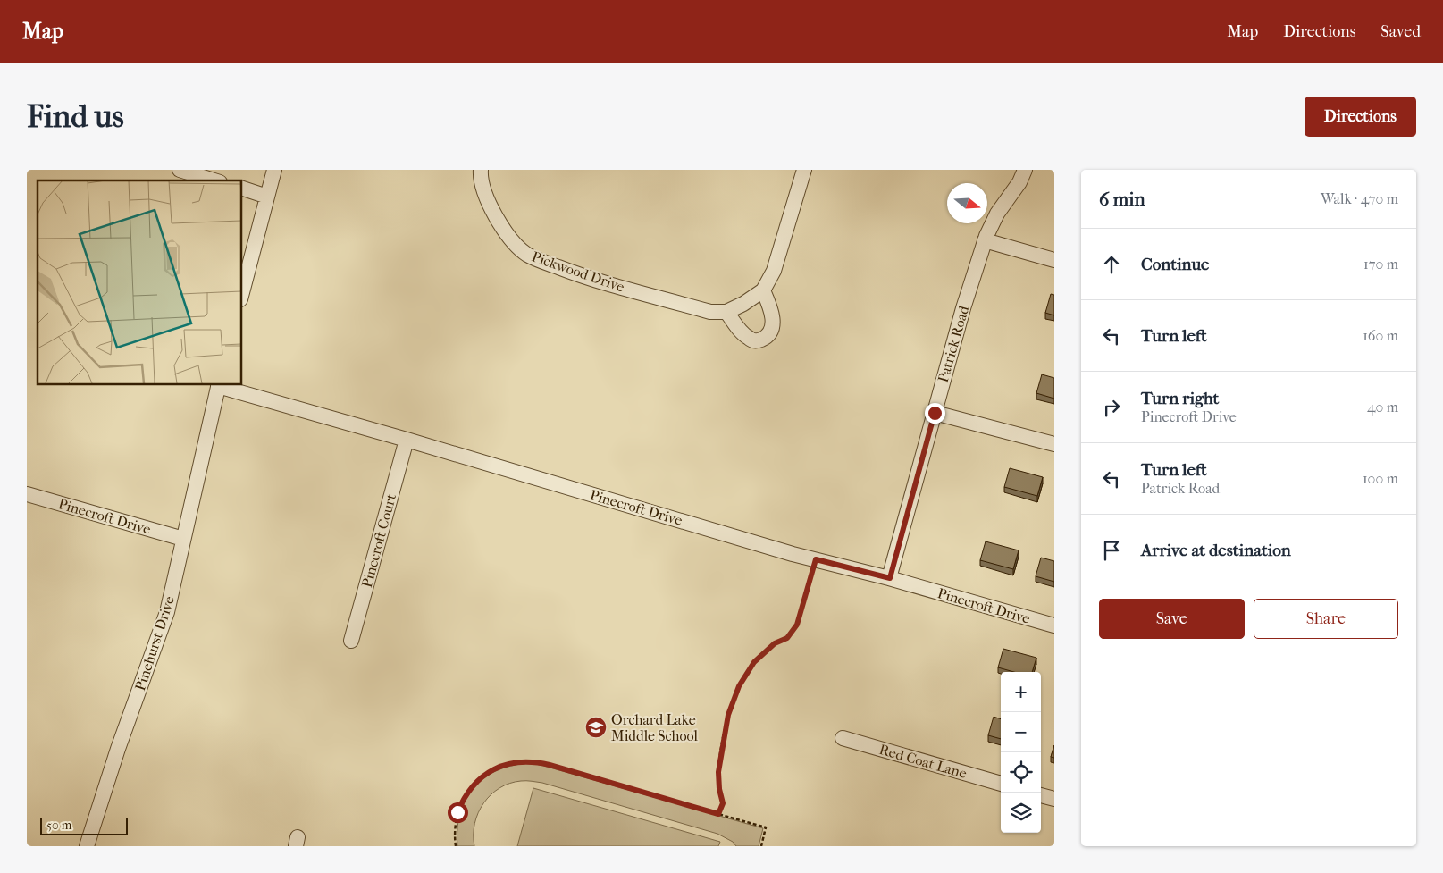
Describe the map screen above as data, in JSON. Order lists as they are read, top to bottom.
{
  "streets": {
    "street": [
      "Pickwood Drive",
      "Patrick Road",
      "Pinecroft Drive",
      "Pinecroft Court",
      "Pinehurst Drive",
      "Red Coat Lane"
    ]
  },
  "crossings": [
    ["Patrick Road", "Pinecroft Drive"],
    ["Pinecroft Drive", "Pinecroft Court"],
    ["Pinecroft Drive", "Pinehurst Drive"]
  ],
  "places": {
    "school or university": ["Orchard Lake Middle School"]
  },
  "scale_bar": "50 m",
  "north": "right",
  "page": {
    "header": "Map",
    "nav": ["Map", "Directions", "Saved"],
    "buttons": [
      "Directions",
      ["Save", "Share"]
    ],
    "title": "Find us",
    "heading": ["6 min", "Walk · 470 m"],
    "list": [
      ["Continue", "170 m"],
      ["Turn left", "160 m"],
      ["Turn right", "Pinecroft Drive", "40 m"],
      ["Turn left", "Patrick Road", "100 m"],
      "Arrive at destination"
    ],
    "map_buttons": ["+", "−"],
    "scale": "50 m"
  }
}
